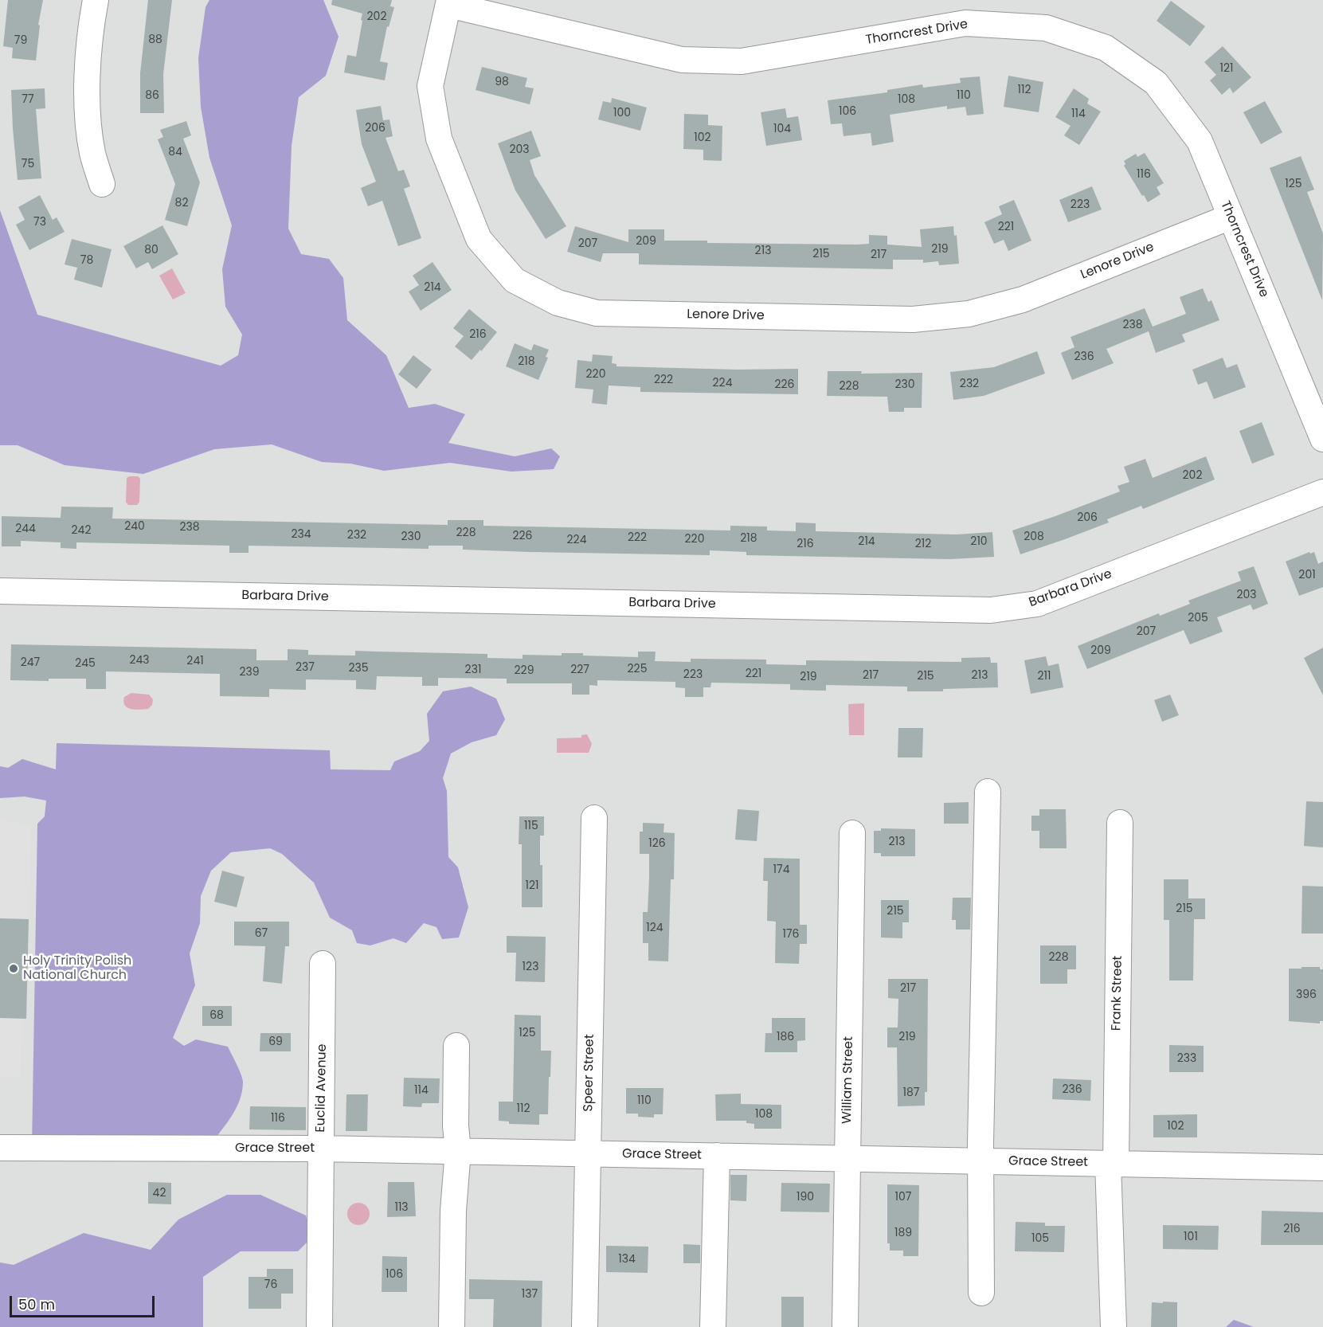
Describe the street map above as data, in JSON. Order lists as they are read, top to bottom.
{
  "streets": {
    "street": [
      "Thorncrest Drive",
      "Lenore Drive",
      "Barbara Drive",
      "Frank Street",
      "Speer Street",
      "William Street",
      "Euclid Avenue",
      "Grace Street"
    ]
  },
  "crossings": [
    ["Thorncrest Drive", "Lenore Drive"],
    ["Frank Street", "Grace Street"],
    ["Speer Street", "Grace Street"],
    ["William Street", "Grace Street"],
    ["Euclid Avenue", "Grace Street"]
  ],
  "places": ["Holy Trinity Polish National Church"],
  "house_numbers": [
    "202",
    "88",
    "79",
    "121",
    "98",
    "112",
    "86",
    "110",
    "77",
    "108",
    "106",
    "100",
    "114",
    "206",
    "104",
    "102",
    "203",
    "84",
    "75",
    "116",
    "125",
    "82",
    "223",
    "73",
    "221",
    "209",
    "207",
    "219",
    "80",
    "213",
    "215",
    "217",
    "78",
    "214",
    "238",
    "216",
    "236",
    "218",
    "220",
    "222",
    "224",
    "232",
    "226",
    "230",
    "228",
    "202",
    "206",
    "240",
    "238",
    "244",
    "242",
    "228",
    "234",
    "232",
    "226",
    "230",
    "208",
    "222",
    "218",
    "220",
    "224",
    "214",
    "210",
    "216",
    "212",
    "201",
    "203",
    "205",
    "207",
    "209",
    "243",
    "241",
    "247",
    "245",
    "237",
    "235",
    "225",
    "231",
    "227",
    "229",
    "239",
    "221",
    "223",
    "217",
    "213",
    "215",
    "211",
    "219",
    "115",
    "213",
    "126",
    "174",
    "121",
    "215",
    "215",
    "124",
    "67",
    "176",
    "228",
    "123",
    "217",
    "396",
    "68",
    "125",
    "186",
    "219",
    "69",
    "233",
    "236",
    "114",
    "187",
    "110",
    "112",
    "108",
    "116",
    "102",
    "42",
    "190",
    "107",
    "113",
    "216",
    "189",
    "101",
    "105",
    "134",
    "106",
    "76",
    "137"
  ],
  "scale_bar": "50 m"
}
